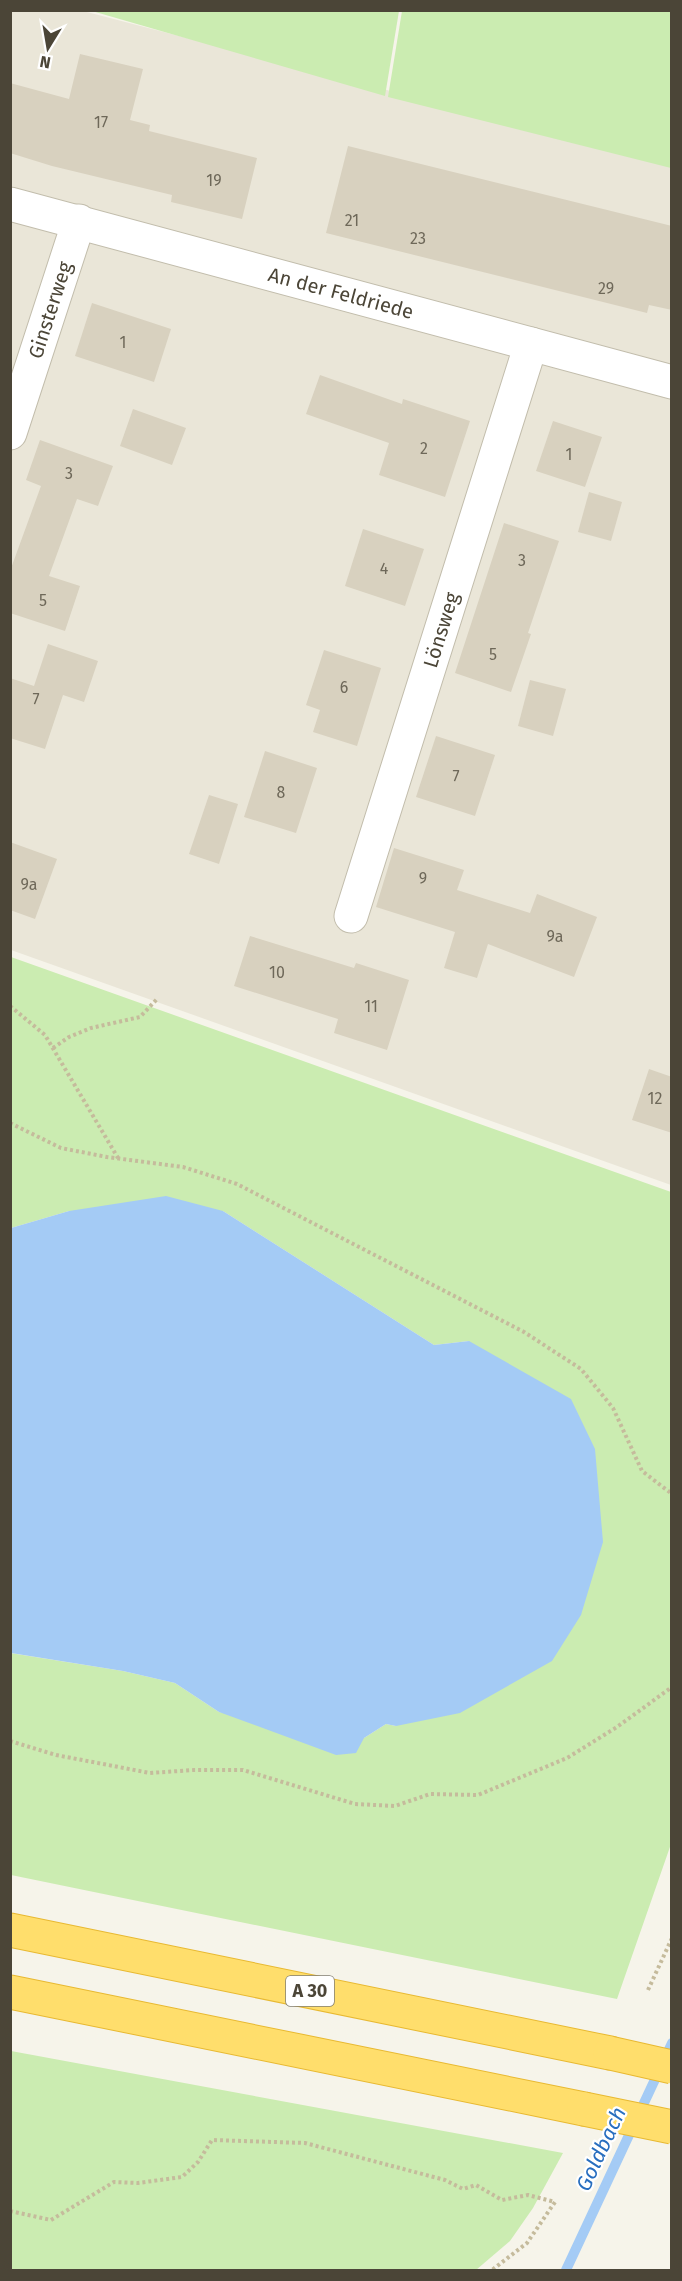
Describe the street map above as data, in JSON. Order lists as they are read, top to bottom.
{
  "streets": {
    "highway": ["A 30"],
    "street": ["An der Feldriede", "Ginsterweg", "Lönsweg"]
  },
  "crossings": [
    ["An der Feldriede", "Ginsterweg"],
    ["An der Feldriede", "Lönsweg"]
  ],
  "water": ["Goldbach"],
  "house_numbers": [
    "17",
    "19",
    "21",
    "23",
    "29",
    "1",
    "2",
    "1",
    "3",
    "3",
    "4",
    "5",
    "5",
    "6",
    "7",
    "7",
    "8",
    "9",
    "9a",
    "9a",
    "10",
    "11",
    "12"
  ],
  "north": "bottom"
}
